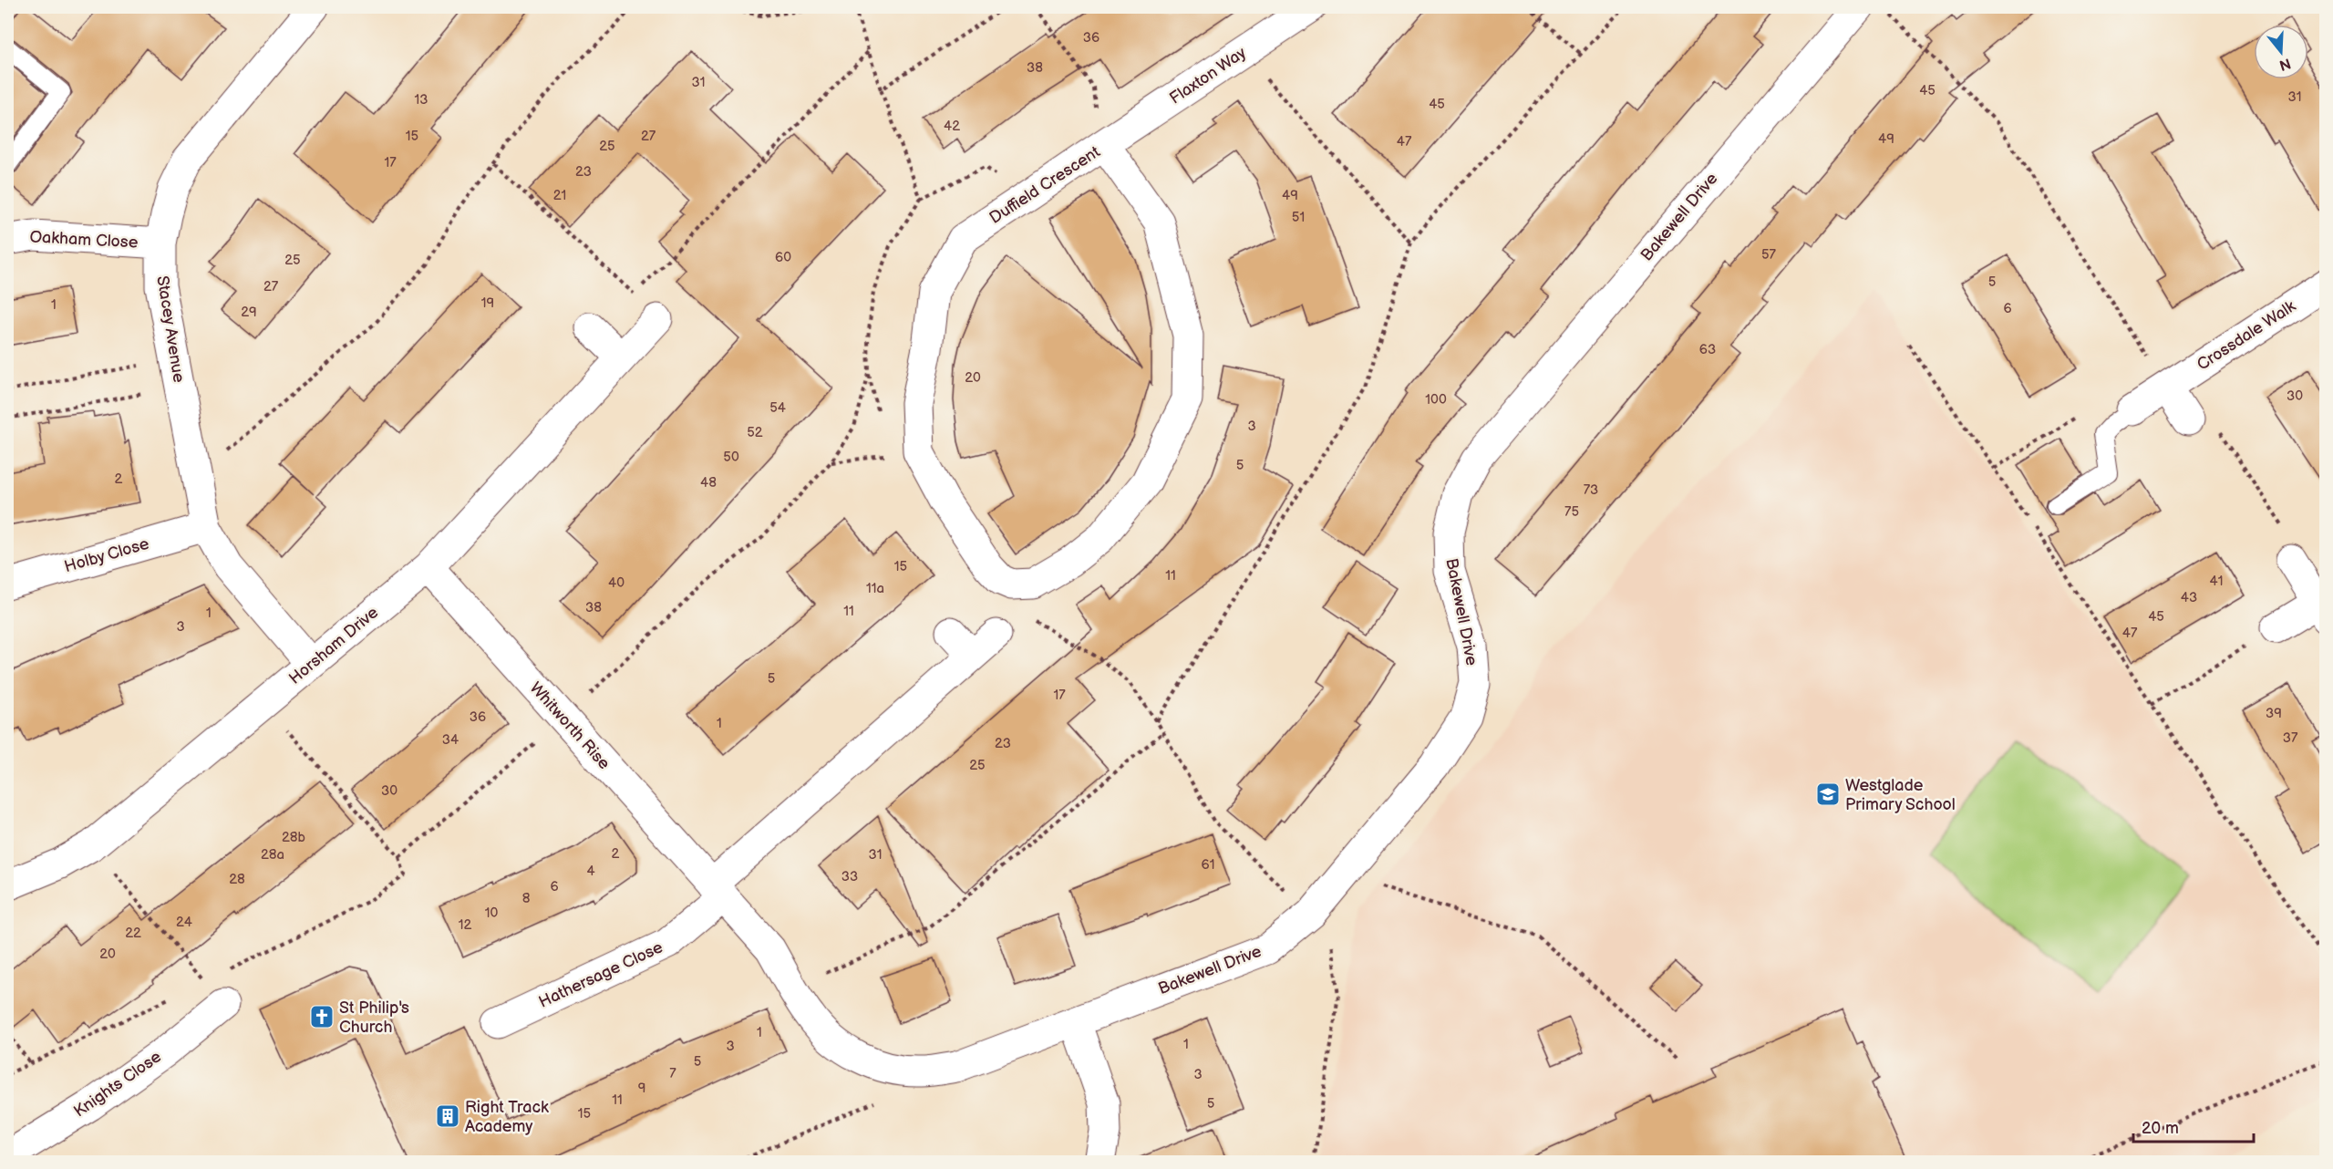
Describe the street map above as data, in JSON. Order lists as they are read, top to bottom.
{
  "streets": {
    "street": [
      "Flaxton Way",
      "Duffield Crescent",
      "Bakewell Drive",
      "Oakham Close",
      "Stacey Avenue",
      "Crossdale Walk",
      "Holby Close",
      "Horsham Drive",
      "Whitworth Rise",
      "Hathersage Close",
      "Knights Close"
    ]
  },
  "crossings": [
    ["Flaxton Way", "Duffield Crescent"],
    ["Bakewell Drive", "Whitworth Rise"],
    ["Oakham Close", "Stacey Avenue"],
    ["Stacey Avenue", "Holby Close"],
    ["Stacey Avenue", "Horsham Drive"],
    ["Horsham Drive", "Whitworth Rise"],
    ["Whitworth Rise", "Hathersage Close"]
  ],
  "places": {
    "school or university": ["Westglade Primary School"],
    "church": ["St Philip's Church"],
    "building": ["Right Track Academy"]
  },
  "house_numbers": [
    "36",
    "38",
    "31",
    "45",
    "31",
    "13",
    "45",
    "42",
    "15",
    "27",
    "49",
    "47",
    "25",
    "17",
    "23",
    "21",
    "49",
    "51",
    "57",
    "60",
    "25",
    "5",
    "27",
    "19",
    "1",
    "6",
    "29",
    "63",
    "20",
    "30",
    "100",
    "54",
    "3",
    "52",
    "50",
    "5",
    "2",
    "48",
    "73",
    "75",
    "15",
    "11",
    "41",
    "40",
    "11a",
    "43",
    "38",
    "11",
    "1",
    "45",
    "3",
    "47",
    "5",
    "17",
    "39",
    "36",
    "1",
    "37",
    "34",
    "23",
    "25",
    "30",
    "28b",
    "2",
    "28a",
    "31",
    "61",
    "4",
    "33",
    "28",
    "6",
    "8",
    "10",
    "24",
    "12",
    "22",
    "20",
    "1",
    "1",
    "3",
    "5",
    "7",
    "3",
    "9",
    "11",
    "5",
    "15"
  ],
  "scale_bar": "20 m",
  "north": "bottom"
}
